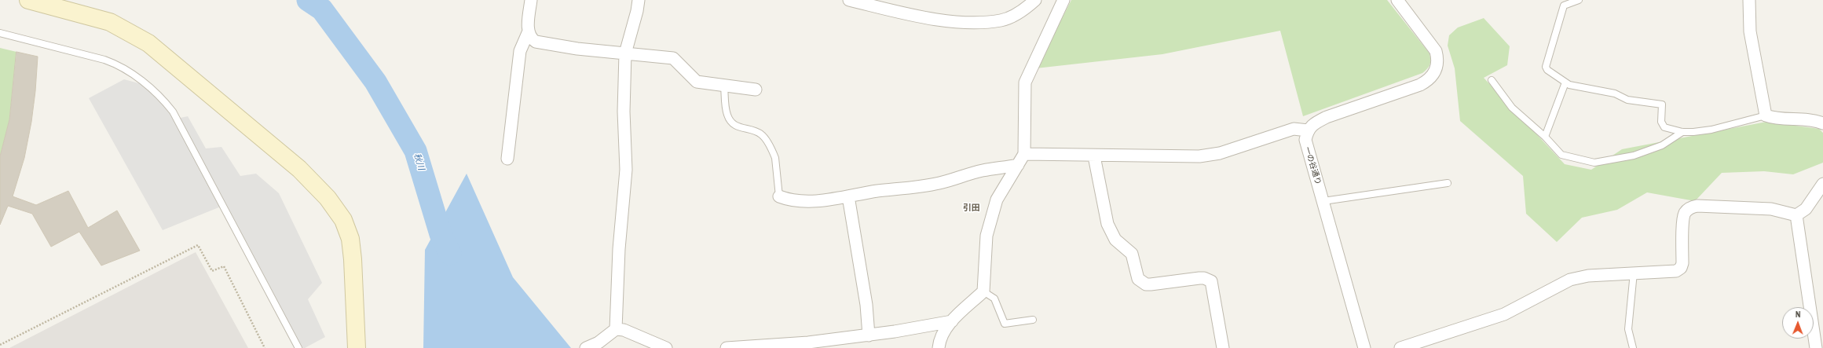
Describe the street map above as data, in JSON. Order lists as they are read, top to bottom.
{
  "streets": {
    "street": ["一の谷通り"]
  },
  "districts": ["引田"],
  "water": ["秋川"],
  "north": "top"
}
